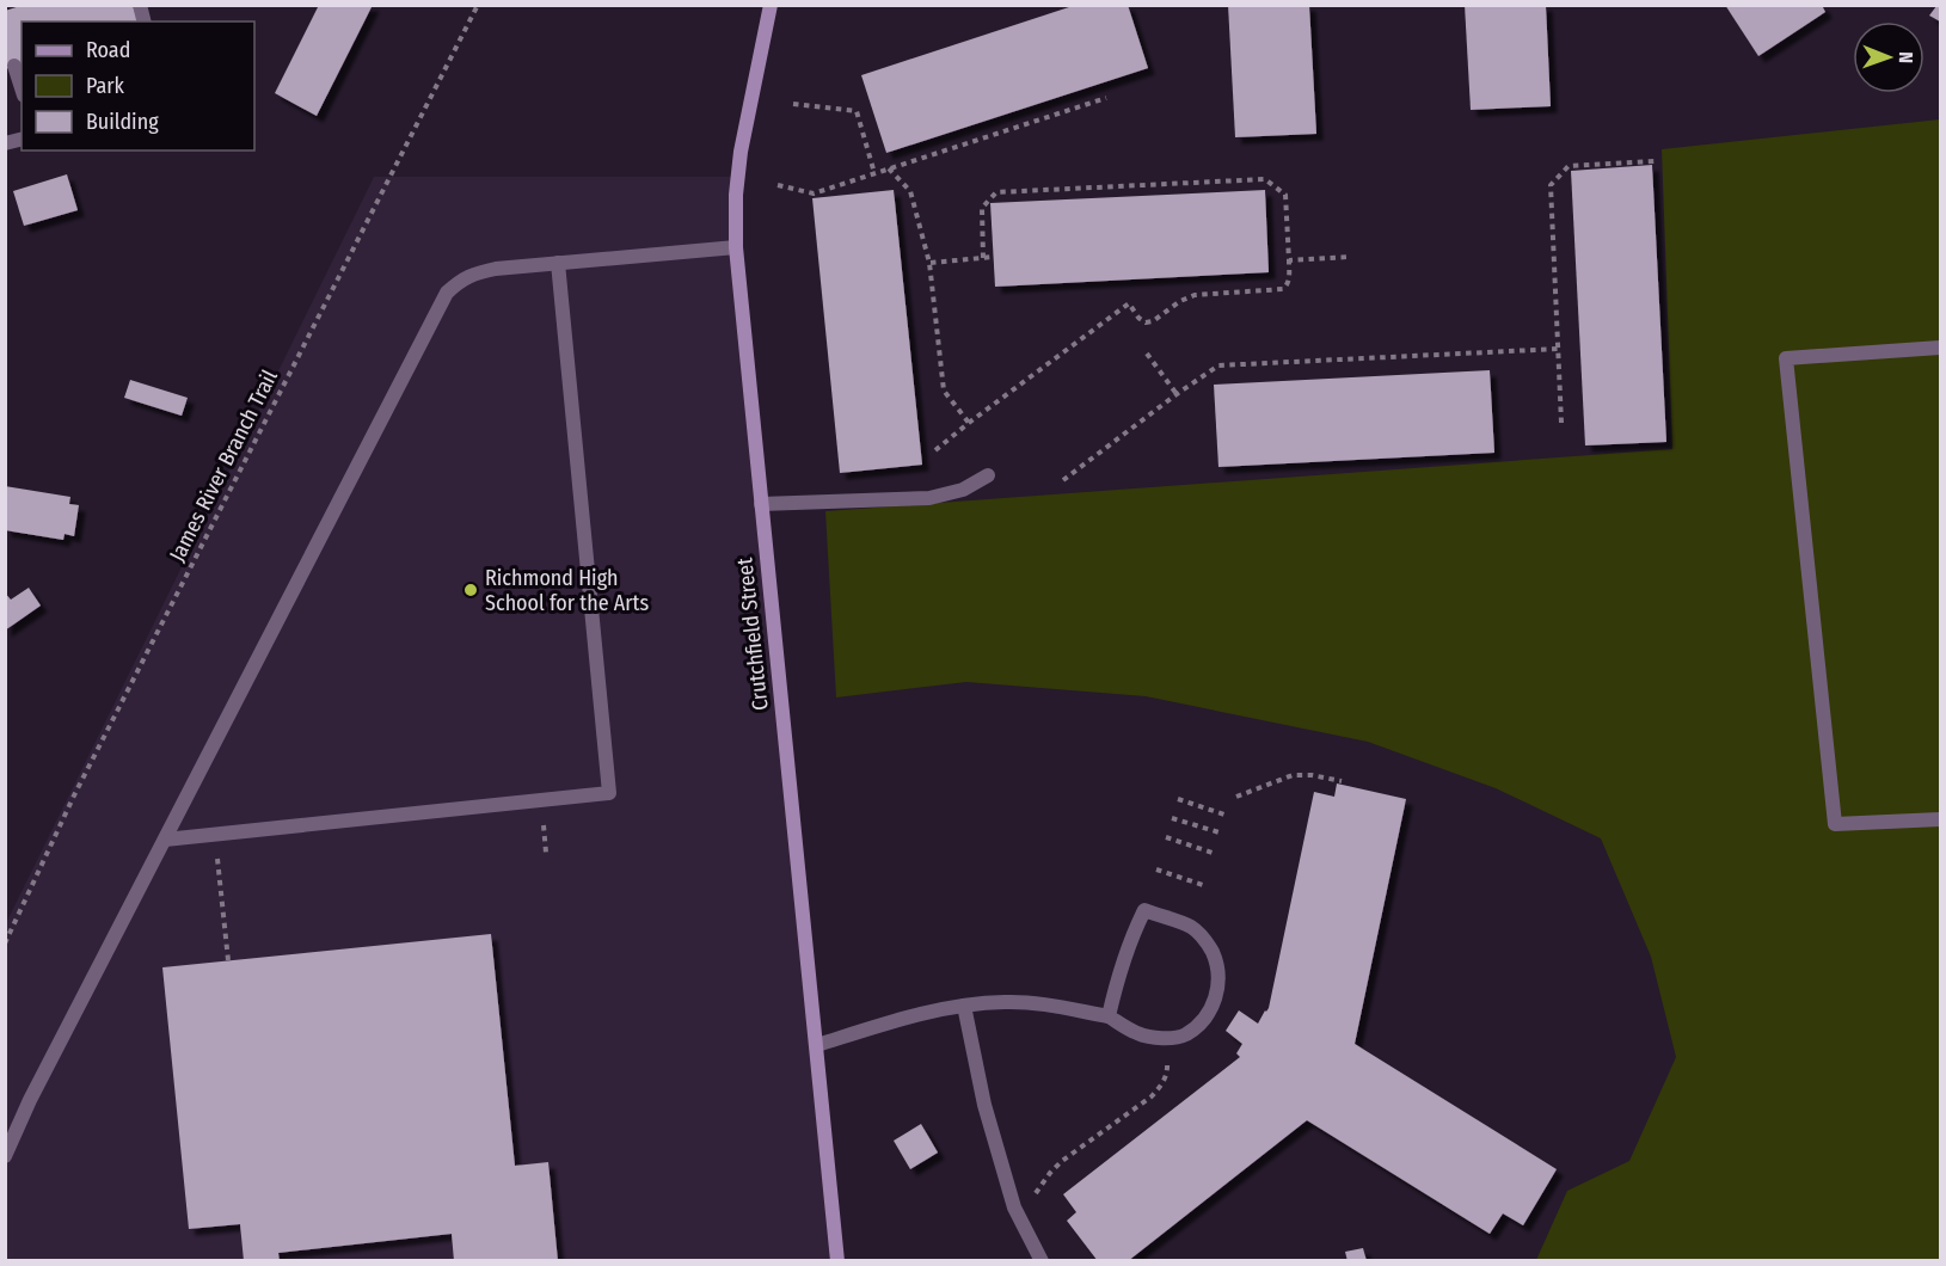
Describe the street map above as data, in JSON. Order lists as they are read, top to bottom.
{
  "streets": {
    "street": ["Crutchfield Street"],
    "path": ["James River Branch Trail"]
  },
  "places": ["Richmond High School for the Arts"],
  "legend": ["Road", "Park", "Building"],
  "north": "right"
}
